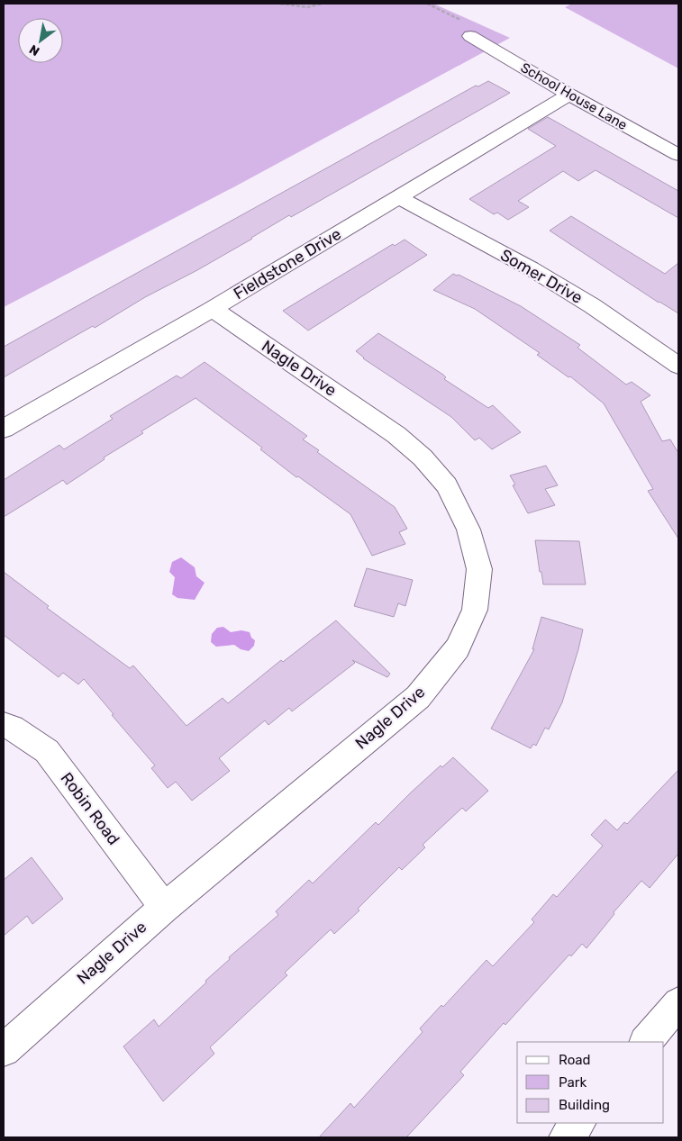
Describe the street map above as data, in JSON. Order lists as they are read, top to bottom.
{
  "streets": {
    "street": [
      "School House Lane",
      "Fieldstone Drive",
      "Somer Drive",
      "Nagle Drive",
      "Robin Road"
    ]
  },
  "crossings": [
    ["School House Lane", "Fieldstone Drive"],
    ["Fieldstone Drive", "Somer Drive"],
    ["Fieldstone Drive", "Nagle Drive"],
    ["Nagle Drive", "Robin Road"]
  ],
  "legend": ["Road", "Park", "Building"],
  "north": "bottom left"
}
